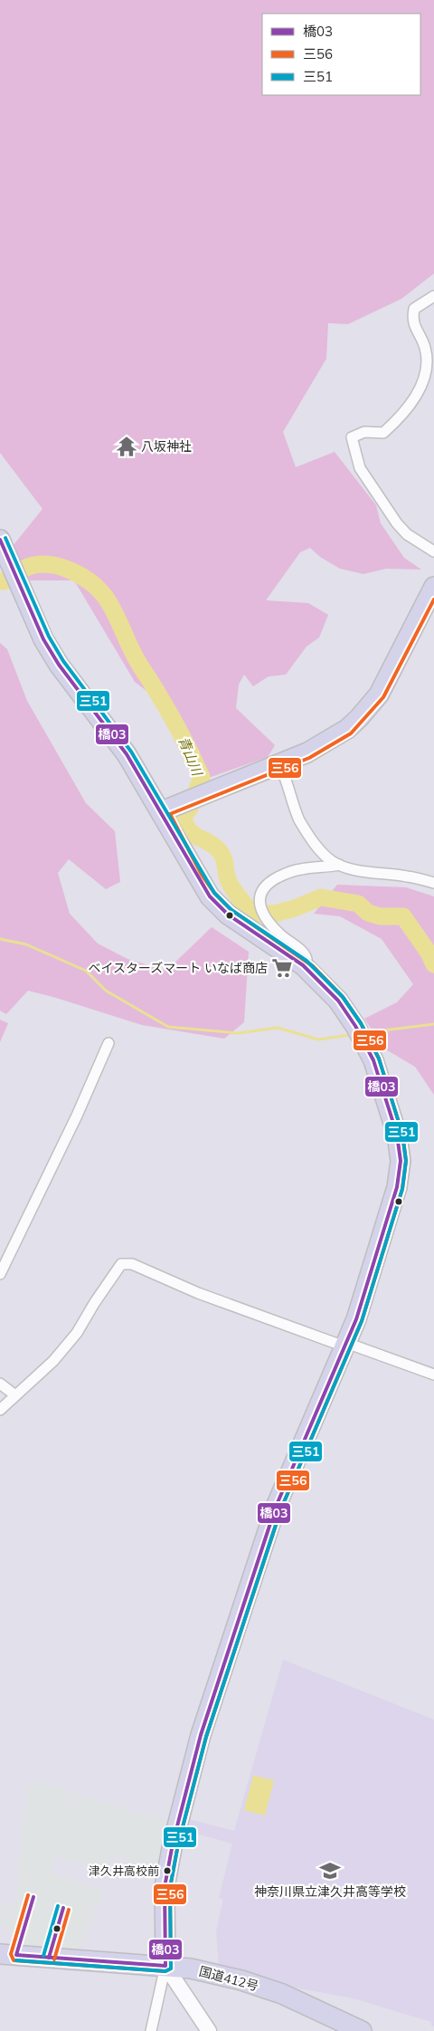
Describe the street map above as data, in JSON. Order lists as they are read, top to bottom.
{
  "streets": {
    "highway": ["国道412号"]
  },
  "water": ["青山川"],
  "places": {
    "temple": ["八坂神社"],
    "supermarket": ["ベイスターズマート いなば商店"],
    "other": ["津久井高校前"],
    "school or university": ["神奈川県立津久井高等学校"]
  },
  "lines": ["transit line 三51", "transit line 橋03", "transit line 三56"],
  "legend": ["橋03", "三56", "三51"]
}
